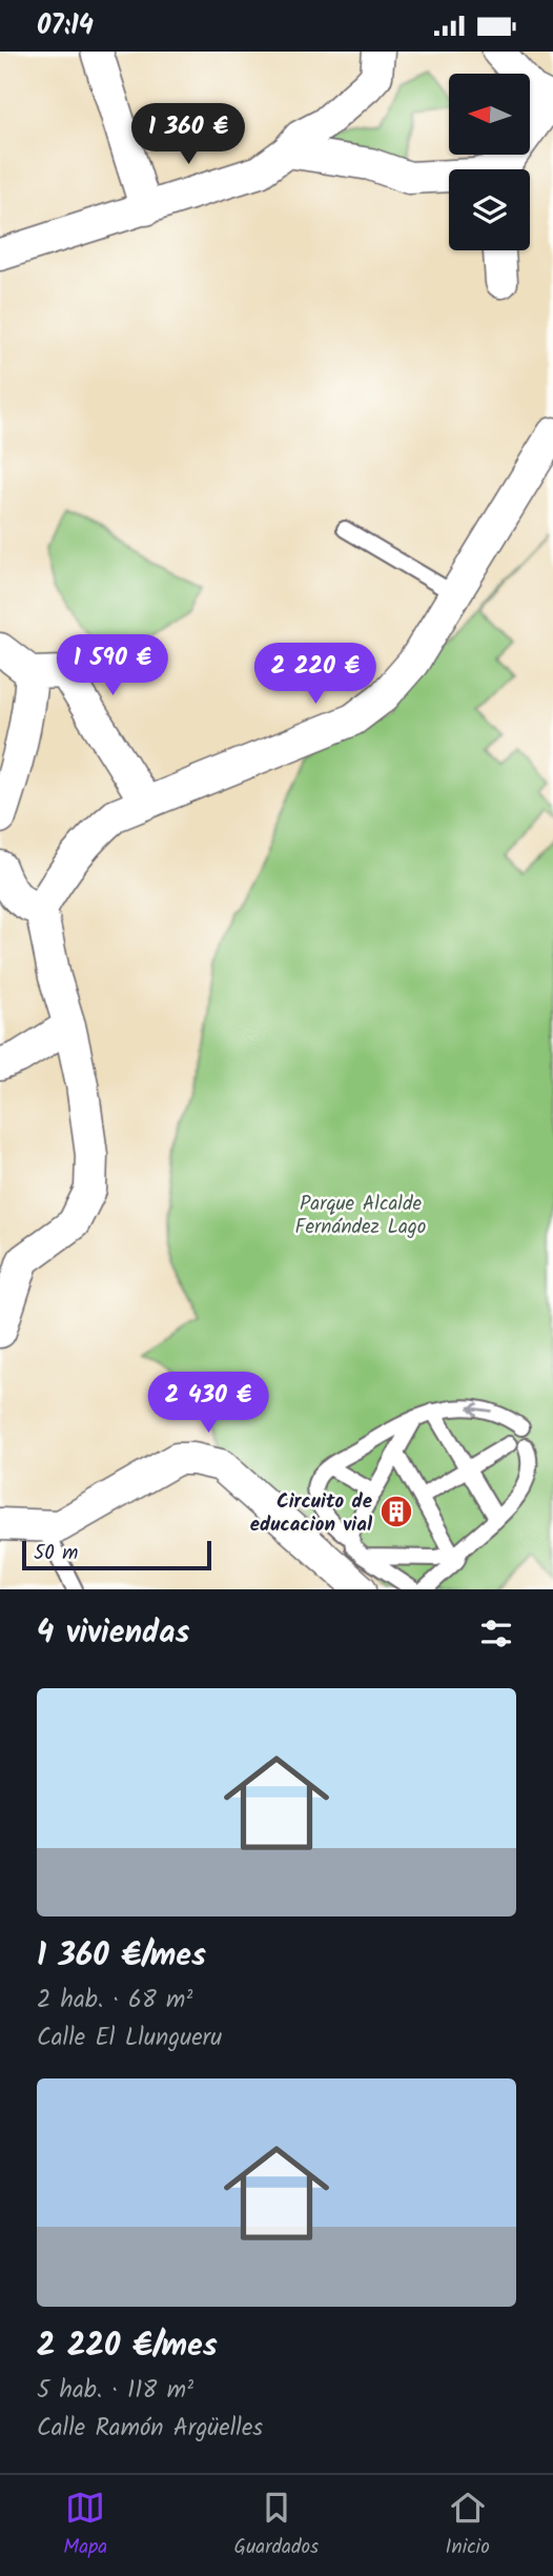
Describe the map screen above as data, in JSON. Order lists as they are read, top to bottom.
{
  "parks": ["Parque Alcalde Fernández Lago"],
  "places": {
    "building": ["Circuito de educacion vial"]
  },
  "scale_bar": "50 m",
  "north": "left",
  "page": {
    "status": "07:14",
    "price": [
      "1 360 €",
      "1 590 €",
      "2 220 €",
      "2 430 €"
    ],
    "scale": "50 m",
    "heading": "4 viviendas",
    "list": [
      {
        "name": "1 360 €/mes",
        "note": "2 hab. · 68 m² · Calle El Llungueru"
      },
      {
        "name": "2 220 €/mes",
        "note": "5 hab. · 118 m² · Calle Ramón Argüelles"
      }
    ],
    "tabs": ["Mapa", "Guardados", "Inicio"]
  }
}
